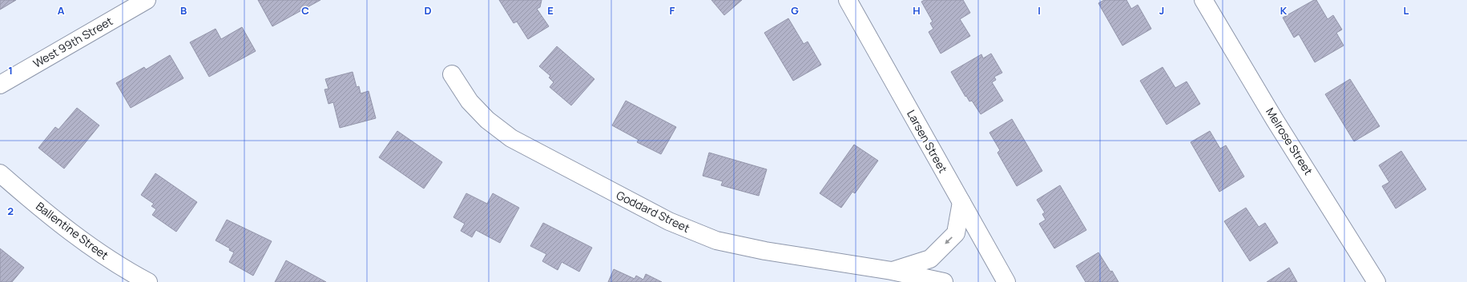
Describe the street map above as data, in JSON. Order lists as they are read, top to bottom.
{
  "streets": {
    "street": [
      "West 99th Street",
      "Larsen Street",
      "Melrose Street",
      "Goddard Street",
      "Ballentine Street"
    ]
  },
  "crossings": [
    ["Larsen Street", "Goddard Street"]
  ],
  "grid": {
    "columns": [
      "A",
      "B",
      "C",
      "D",
      "E",
      "F",
      "G",
      "H",
      "I",
      "J",
      "K",
      "L"
    ],
    "rows": ["1", "2"]
  }
}
